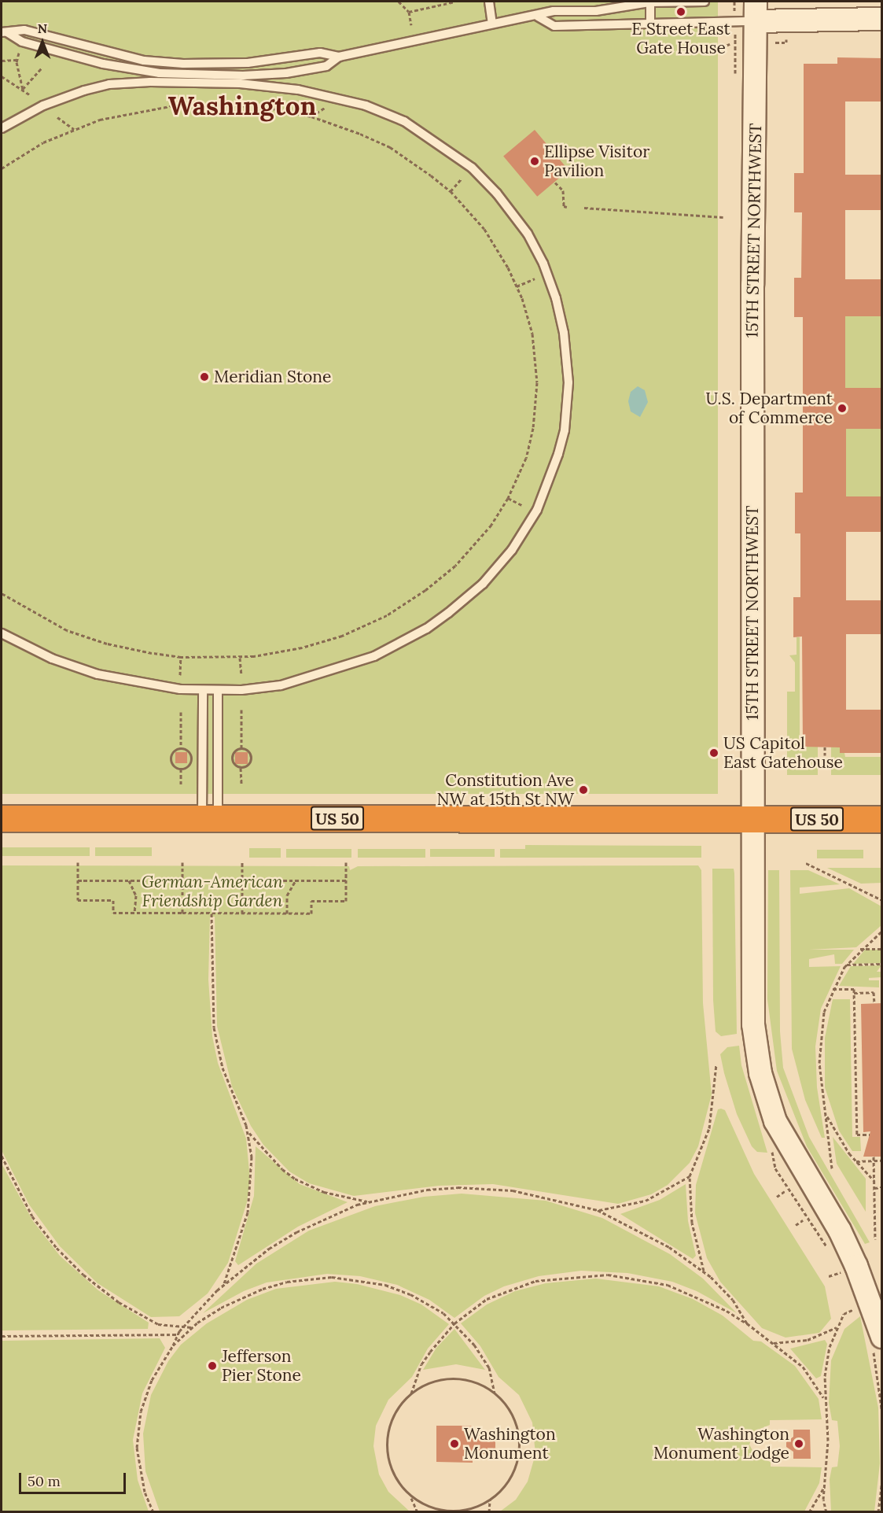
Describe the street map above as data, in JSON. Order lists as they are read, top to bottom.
{
  "streets": {
    "highway": ["US 50"],
    "main road": ["15TH STREET NORTHWEST"]
  },
  "crossings": [
    ["15TH STREET NORTHWEST", "US 50"]
  ],
  "districts": ["Washington"],
  "parks": ["German-American Friendship Garden"],
  "places": [
    "E Street East Gate House",
    "Ellipse Visitor Pavilion",
    "Meridian Stone",
    "U.S. Department of Commerce",
    "US Capitol East Gatehouse",
    "Constitution Ave NW at 15th St NW",
    "Jefferson Pier Stone",
    "Washington Monument",
    "Washington Monument Lodge"
  ],
  "scale_bar": "50 m",
  "north": "top"
}
